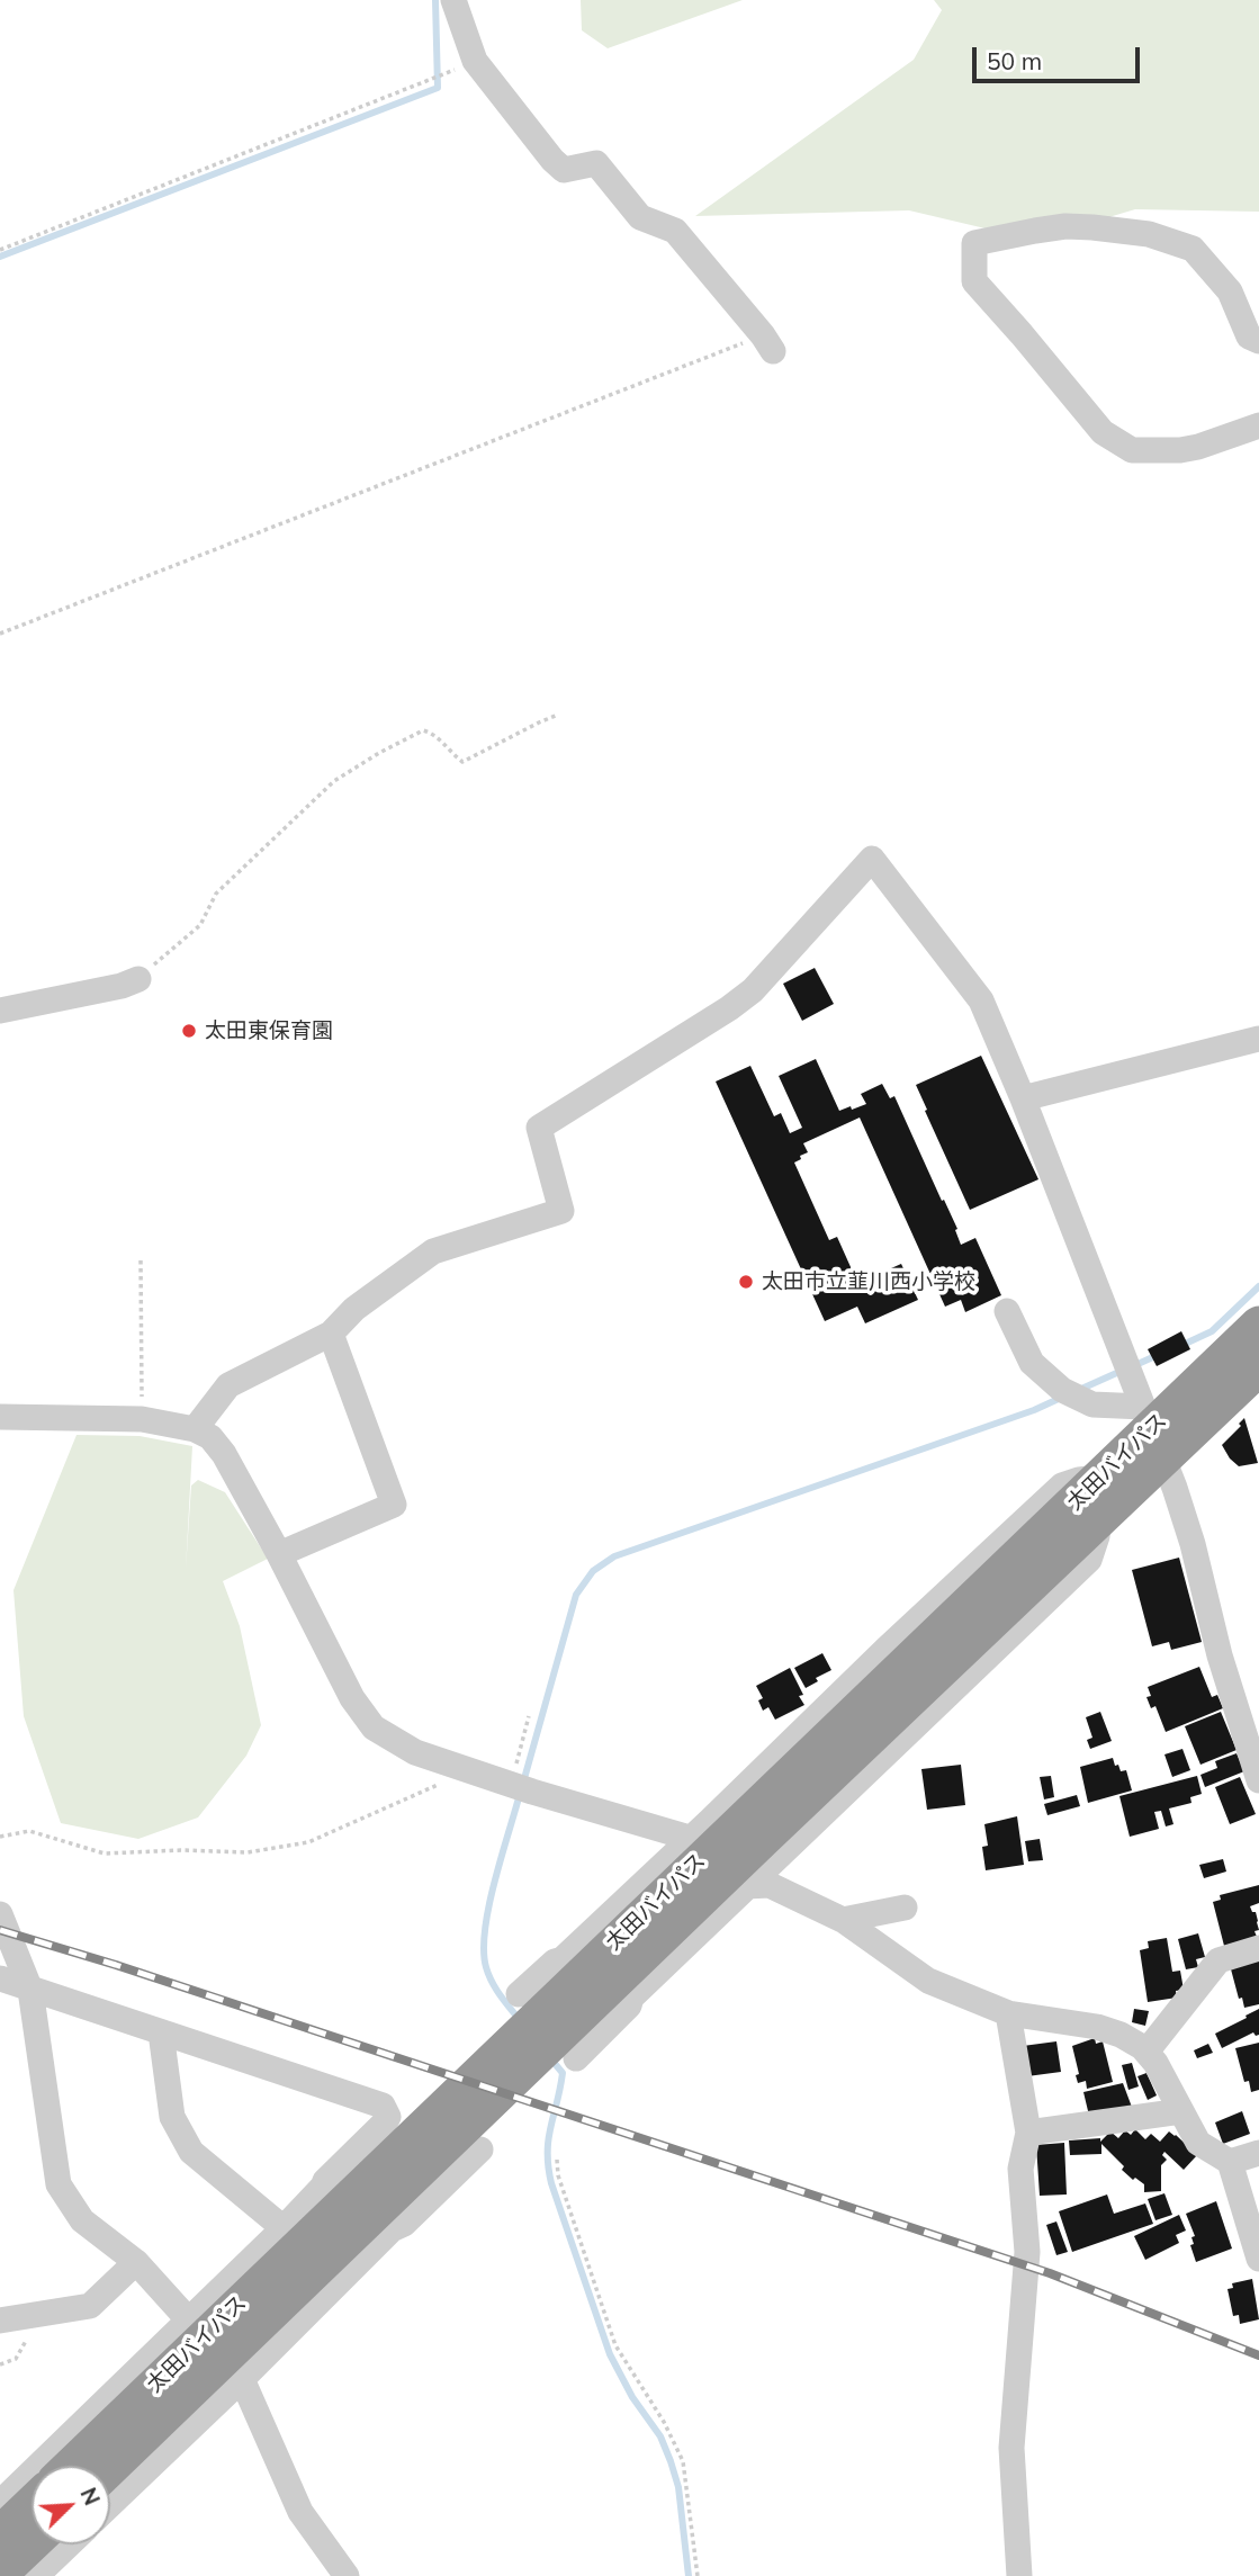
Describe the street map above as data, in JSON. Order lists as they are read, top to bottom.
{
  "streets": {
    "highway": ["太田バイパス"]
  },
  "places": ["太田東保育園", "太田市立韮川西小学校"],
  "scale_bar": "50 m",
  "north": "top right"
}
